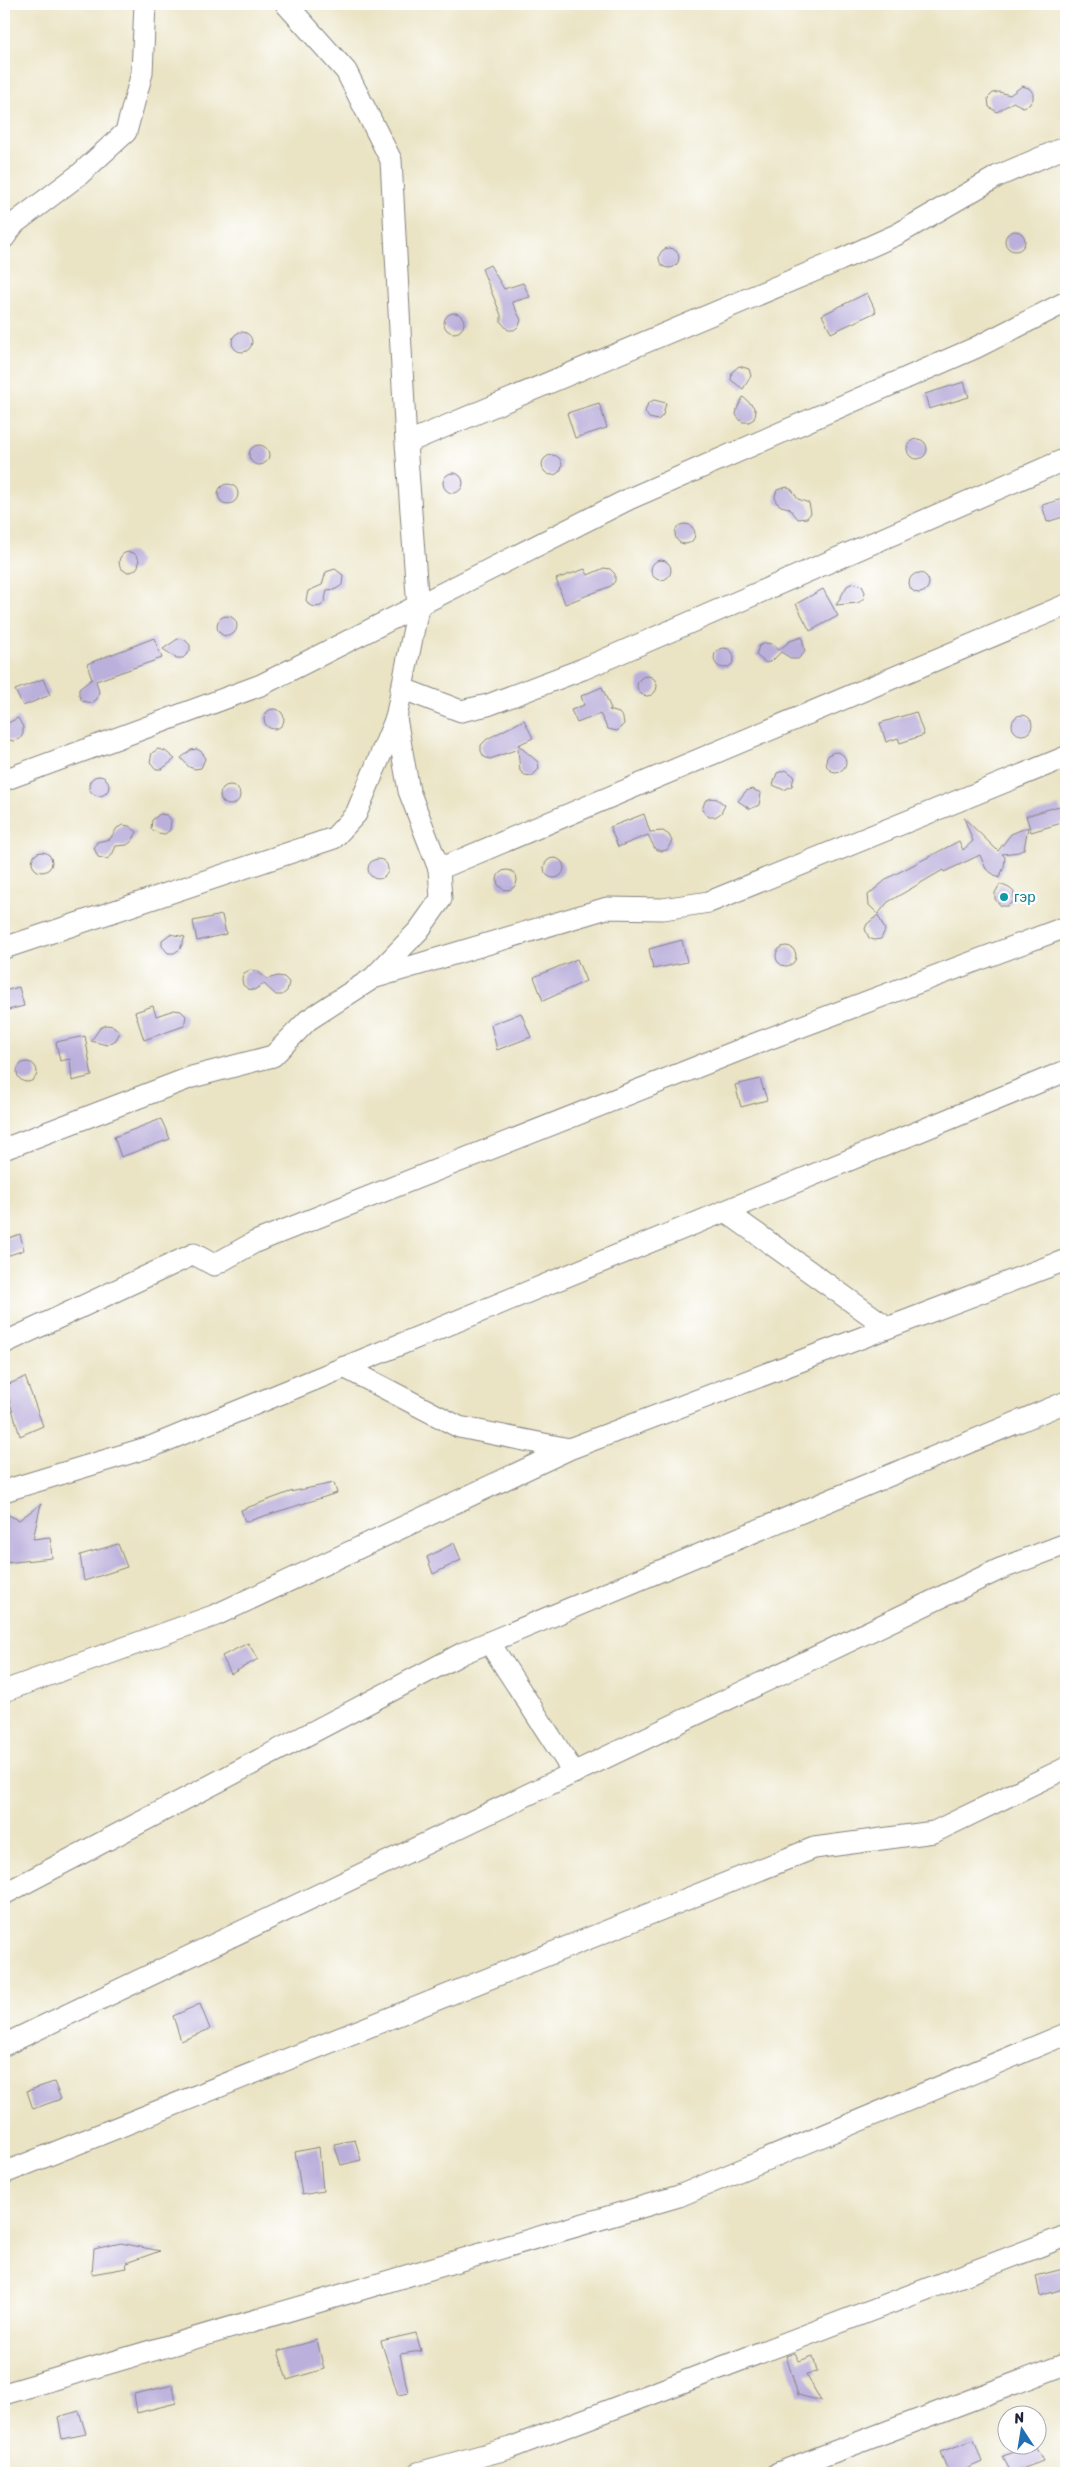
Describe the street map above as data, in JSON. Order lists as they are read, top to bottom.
{
  "places": ["гэр"],
  "north": "top"
}
